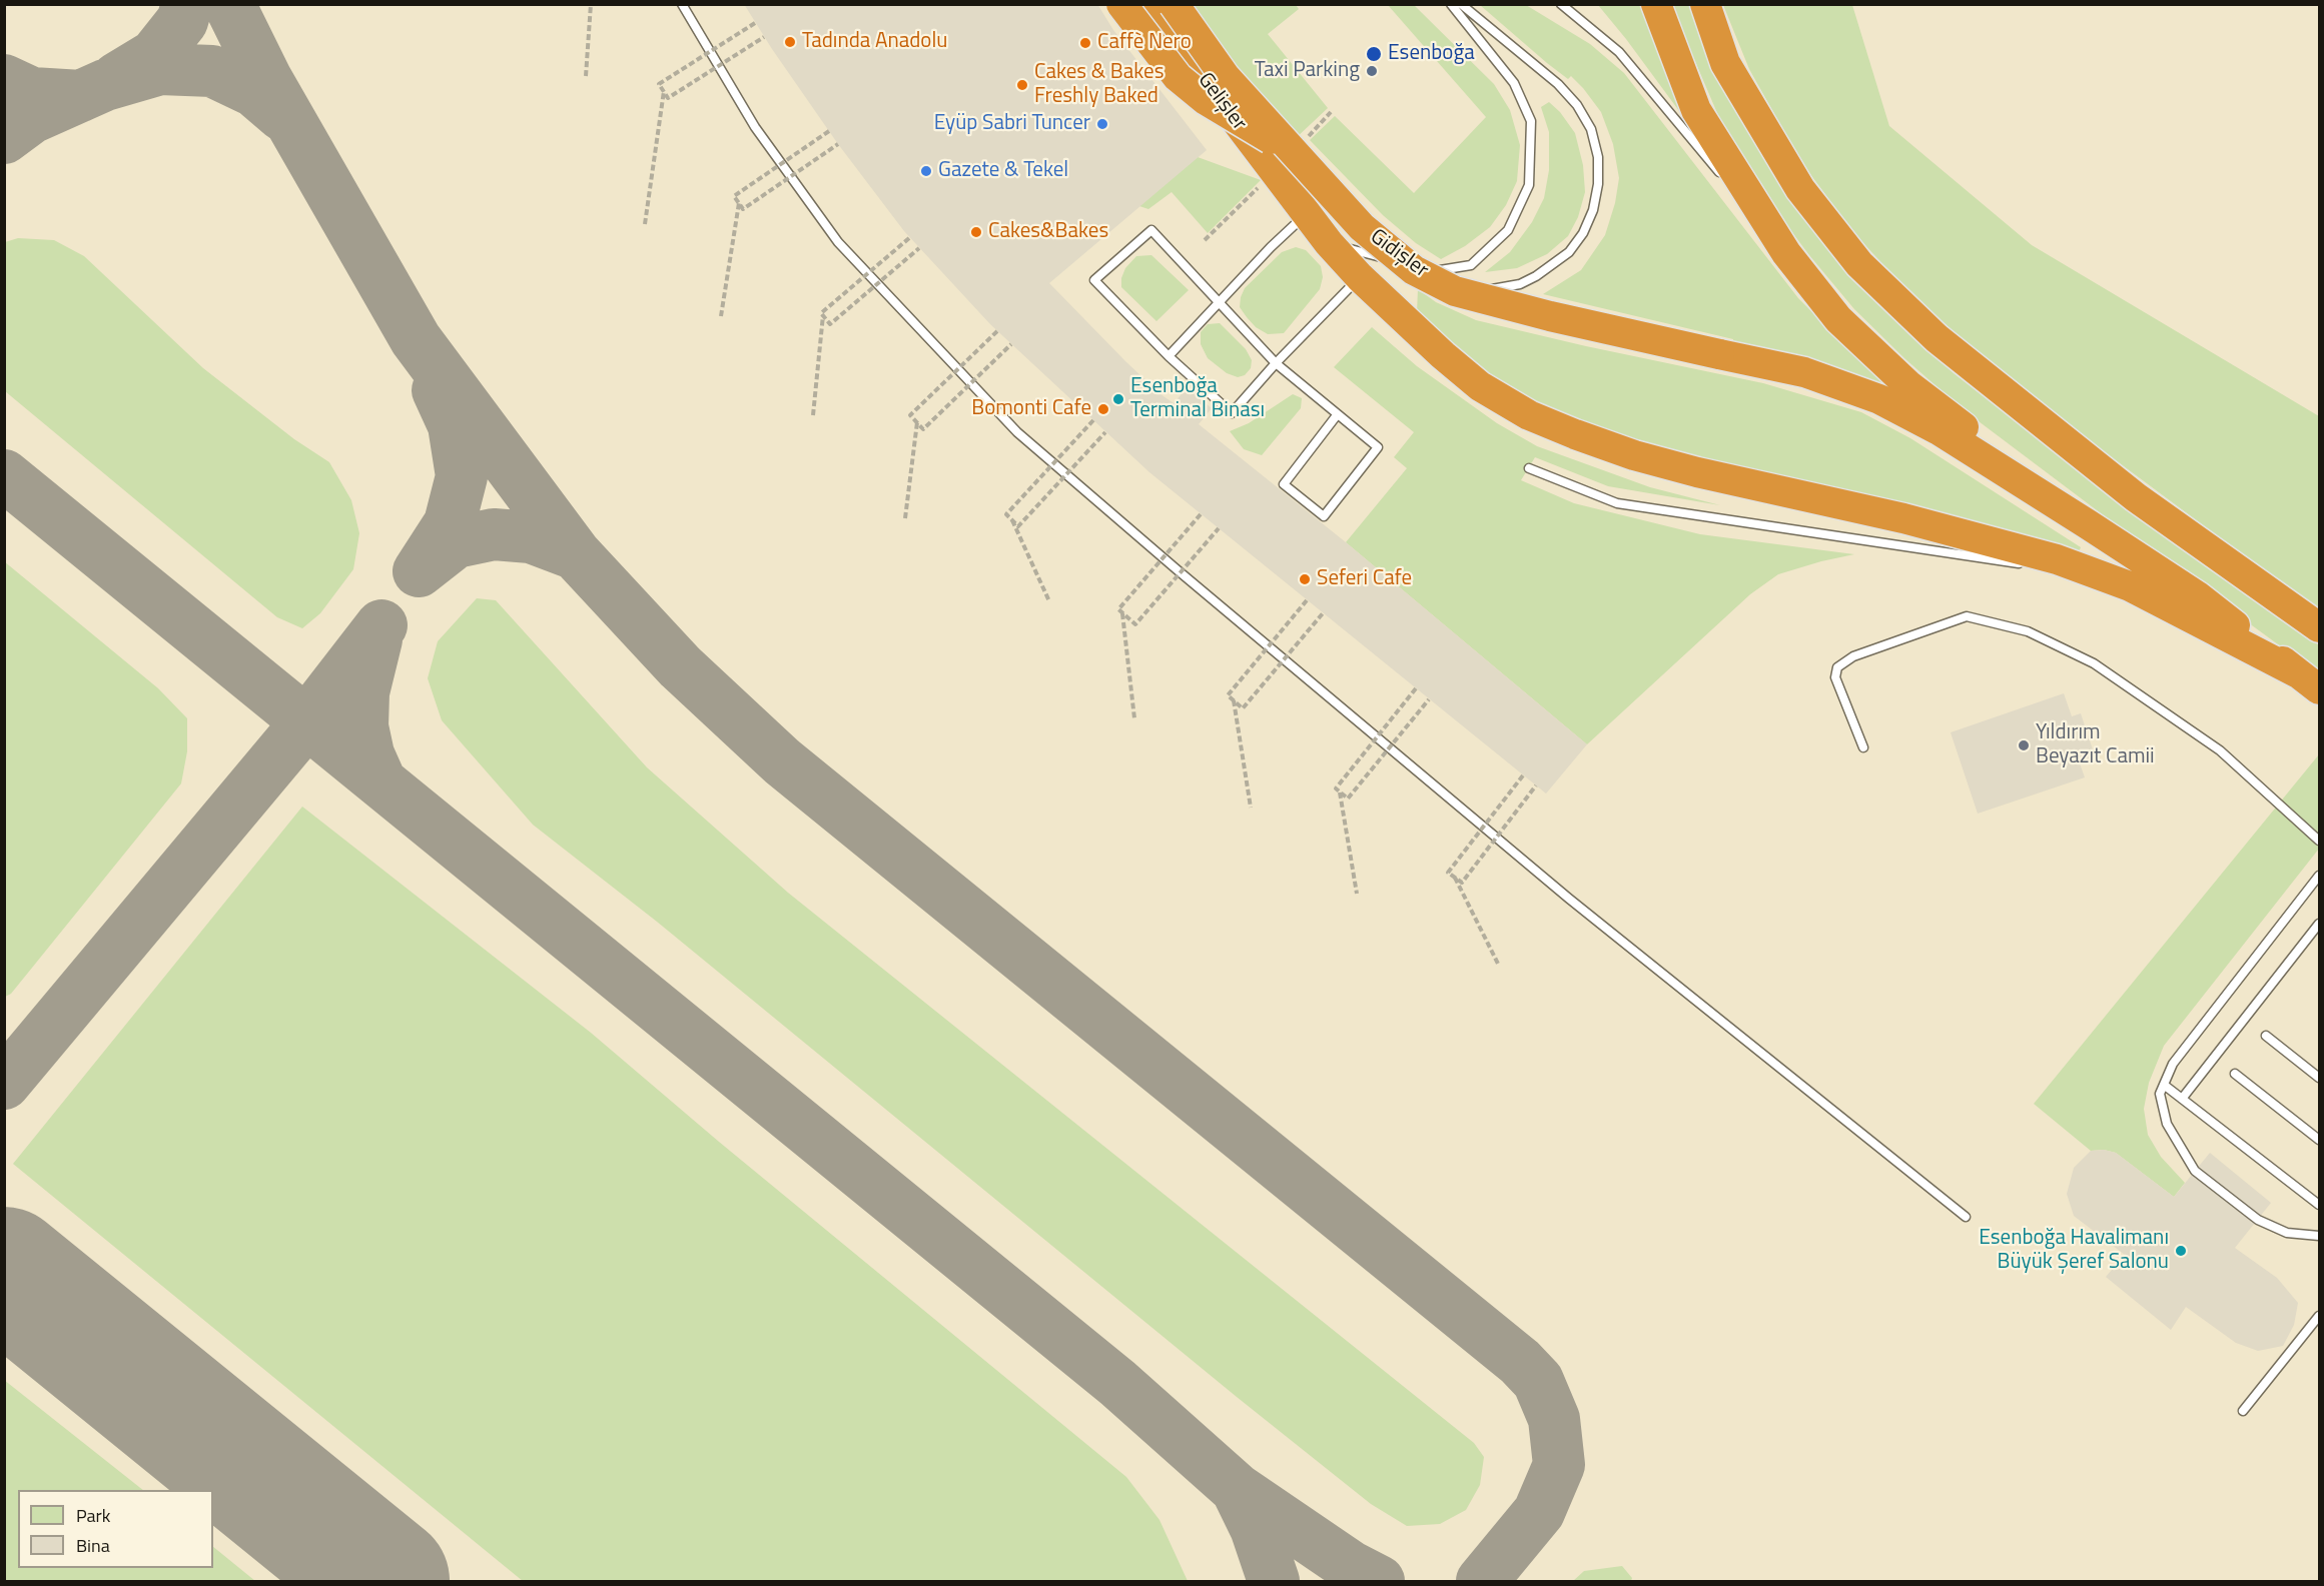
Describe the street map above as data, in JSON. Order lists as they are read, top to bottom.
{
  "streets": {
    "highway": ["Gelişler", "Gidişler"]
  },
  "places": [
    "Tadında Anadolu",
    "Caffè Nero",
    "Esenboğa",
    "Taxi Parking",
    "Cakes & Bakes Freshly Baked",
    "Eyüp Sabri Tuncer",
    "Gazete & Tekel",
    "Cakes&Bakes",
    "Esenboğa Terminal Binası",
    "Bomonti Cafe",
    "Seferi Cafe",
    "Yıldırım Beyazıt Camii",
    "Esenboğa Havalimanı Büyük Şeref Salonu"
  ],
  "legend": ["Park", "Bina"]
}
